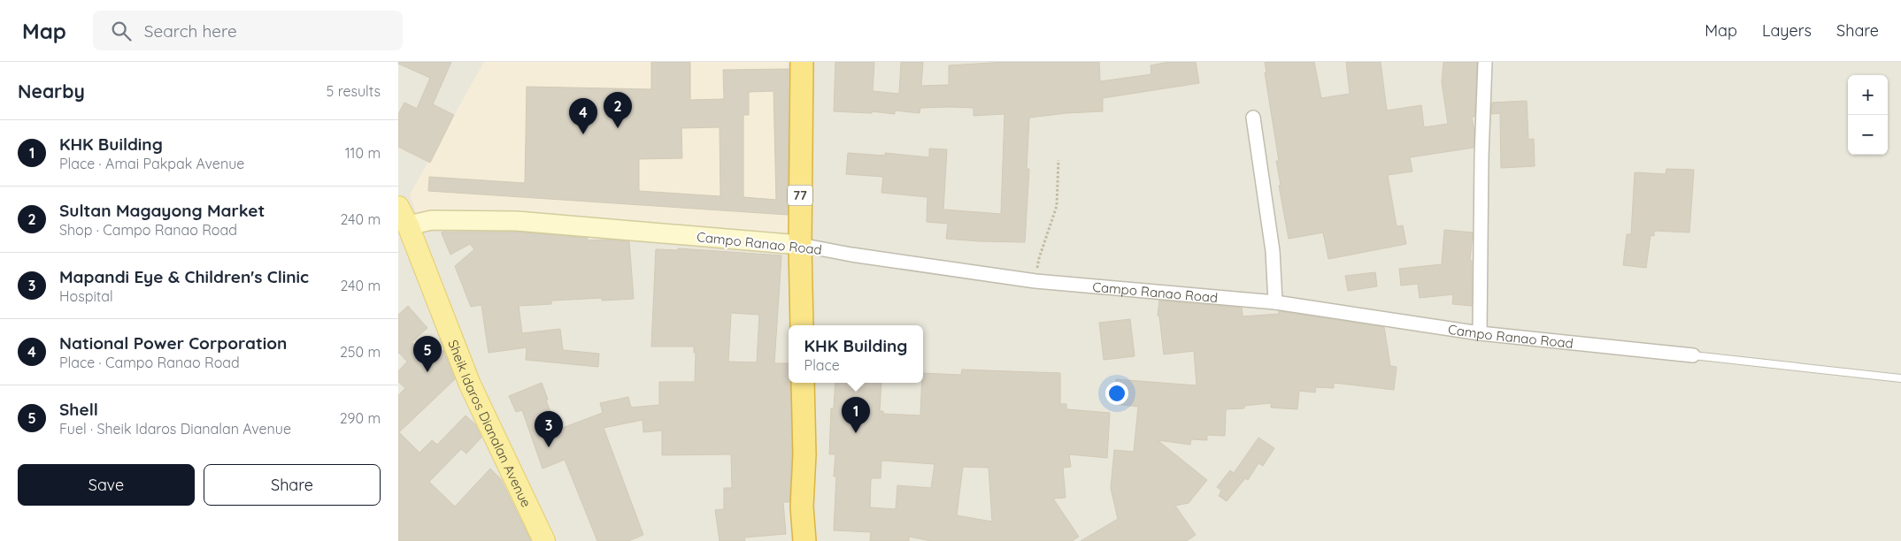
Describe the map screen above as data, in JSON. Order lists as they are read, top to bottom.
{
  "streets": {
    "highway": ["77"],
    "main road": ["Campo Ranao Road", "Sheik Idaros Dianalan Avenue"]
  },
  "crossings": [
    ["77", "Campo Ranao Road"],
    ["Campo Ranao Road", "Sheik Idaros Dianalan Avenue"]
  ],
  "page": {
    "header": "Map",
    "search": "Search here",
    "nav": ["Map", "Layers", "Share"],
    "heading": ["Nearby", "5 results"],
    "map_buttons": ["+", "−"],
    "pins": [
      "2",
      "4",
      "5",
      "1",
      "3"
    ],
    "list": [
      {
        "mark": "1",
        "name": "KHK Building",
        "note": "Place · Amai Pakpak Avenue",
        "value": "110 m"
      },
      {
        "mark": "2",
        "name": "Sultan Magayong Market",
        "note": "Shop · Campo Ranao Road",
        "value": "240 m"
      },
      {
        "mark": "3",
        "name": "Mapandi Eye & Children's Clinic",
        "note": "Hospital",
        "value": "240 m"
      },
      {
        "mark": "4",
        "name": "National Power Corporation",
        "note": "Place · Campo Ranao Road",
        "value": "250 m"
      },
      {
        "mark": "5",
        "name": "Shell",
        "note": "Fuel · Sheik Idaros Dianalan Avenue",
        "value": "290 m"
      }
    ],
    "popup": ["KHK Building", "Place"],
    "buttons": ["Save", "Share"]
  }
}
